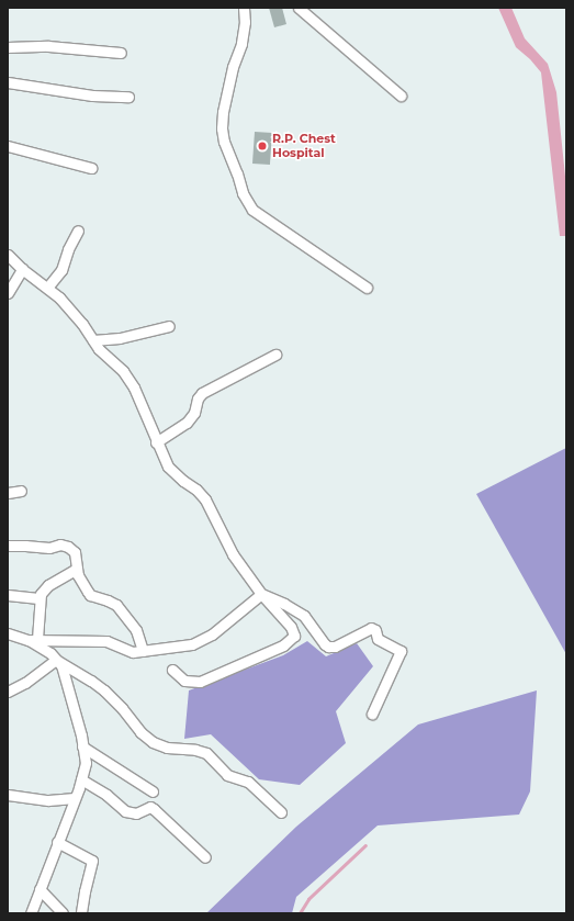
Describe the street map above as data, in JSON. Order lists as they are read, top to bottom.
{
  "places": ["R.P. Chest Hospital"]
}
